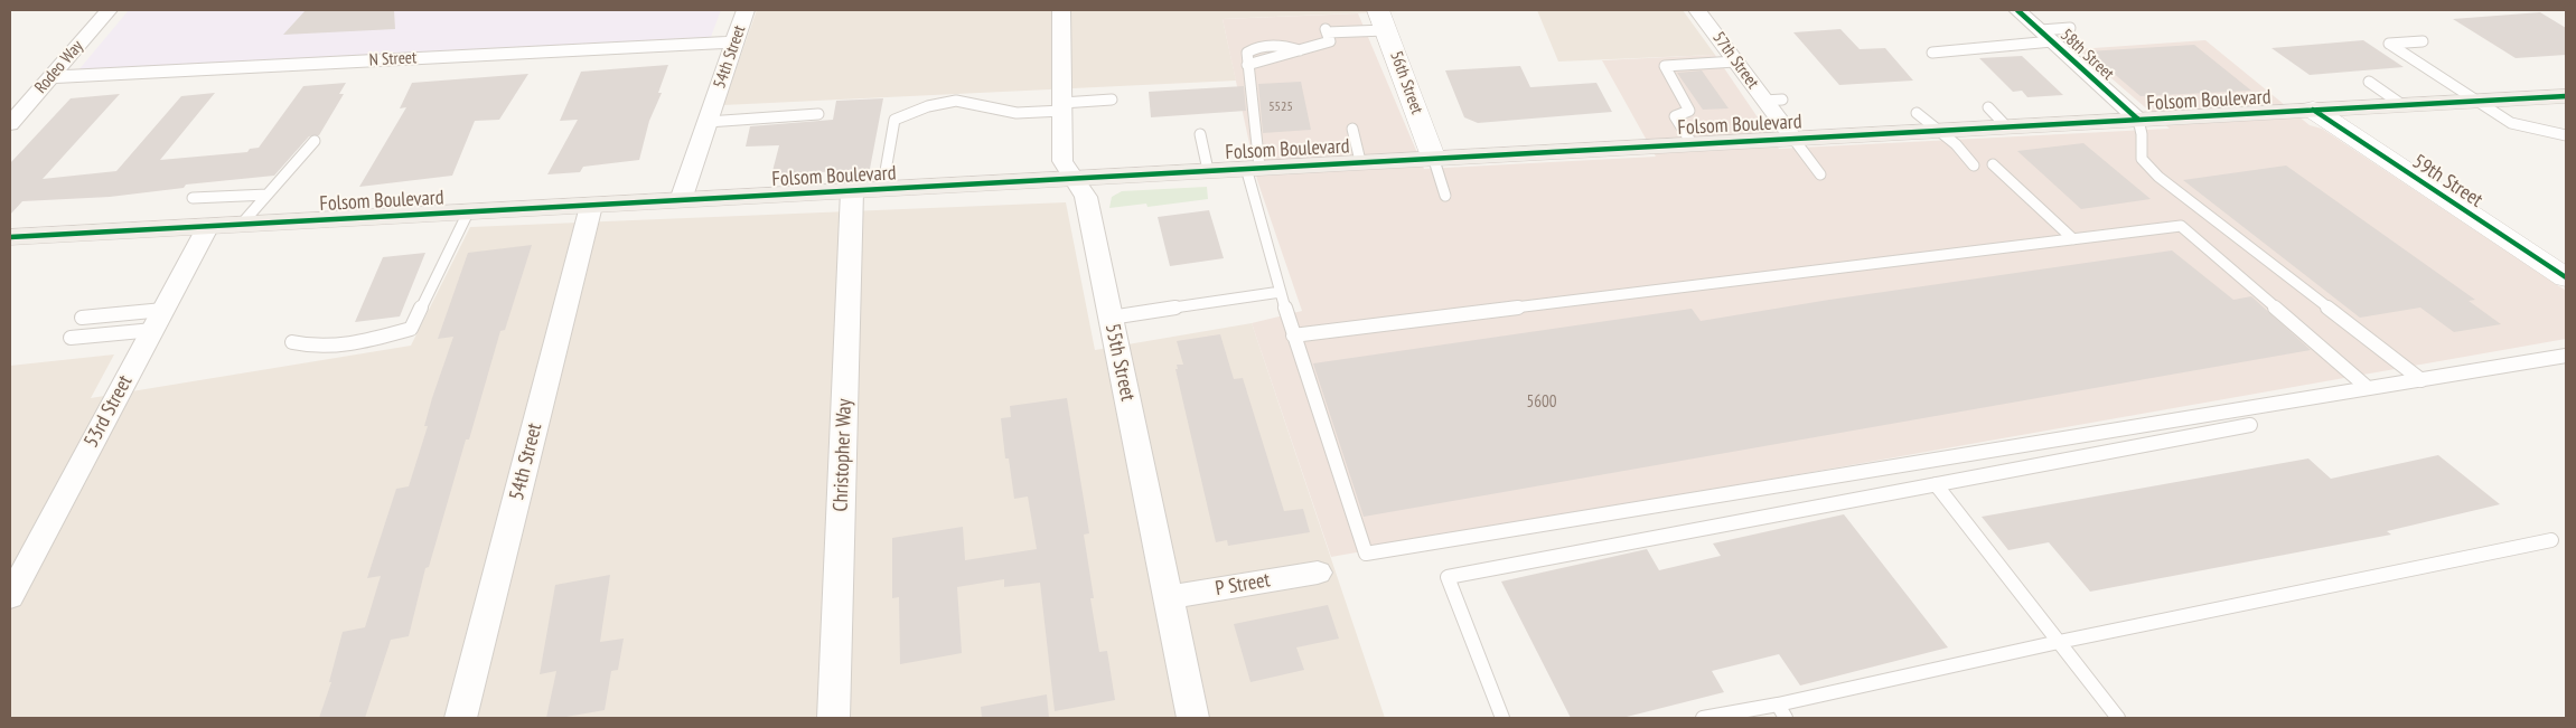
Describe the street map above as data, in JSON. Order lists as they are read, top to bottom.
{
  "streets": {
    "main road": ["Folsom Boulevard"],
    "street": [
      "58th Street",
      "54th Street",
      "N Street",
      "57th Street",
      "Rodeo Way",
      "56th Street",
      "59th Street",
      "55th Street",
      "53rd Street",
      "Christopher Way",
      "P Street"
    ]
  },
  "crossings": [
    ["58th Street", "Folsom Boulevard"],
    ["54th Street", "N Street"],
    ["54th Street", "Folsom Boulevard"],
    ["N Street", "Rodeo Way"],
    ["57th Street", "Folsom Boulevard"],
    ["56th Street", "Folsom Boulevard"],
    ["Folsom Boulevard", "59th Street"],
    ["Folsom Boulevard", "55th Street"],
    ["Folsom Boulevard", "53rd Street"],
    ["Folsom Boulevard", "Christopher Way"],
    ["55th Street", "P Street"]
  ],
  "house_numbers": ["5525", "5600"]
}
